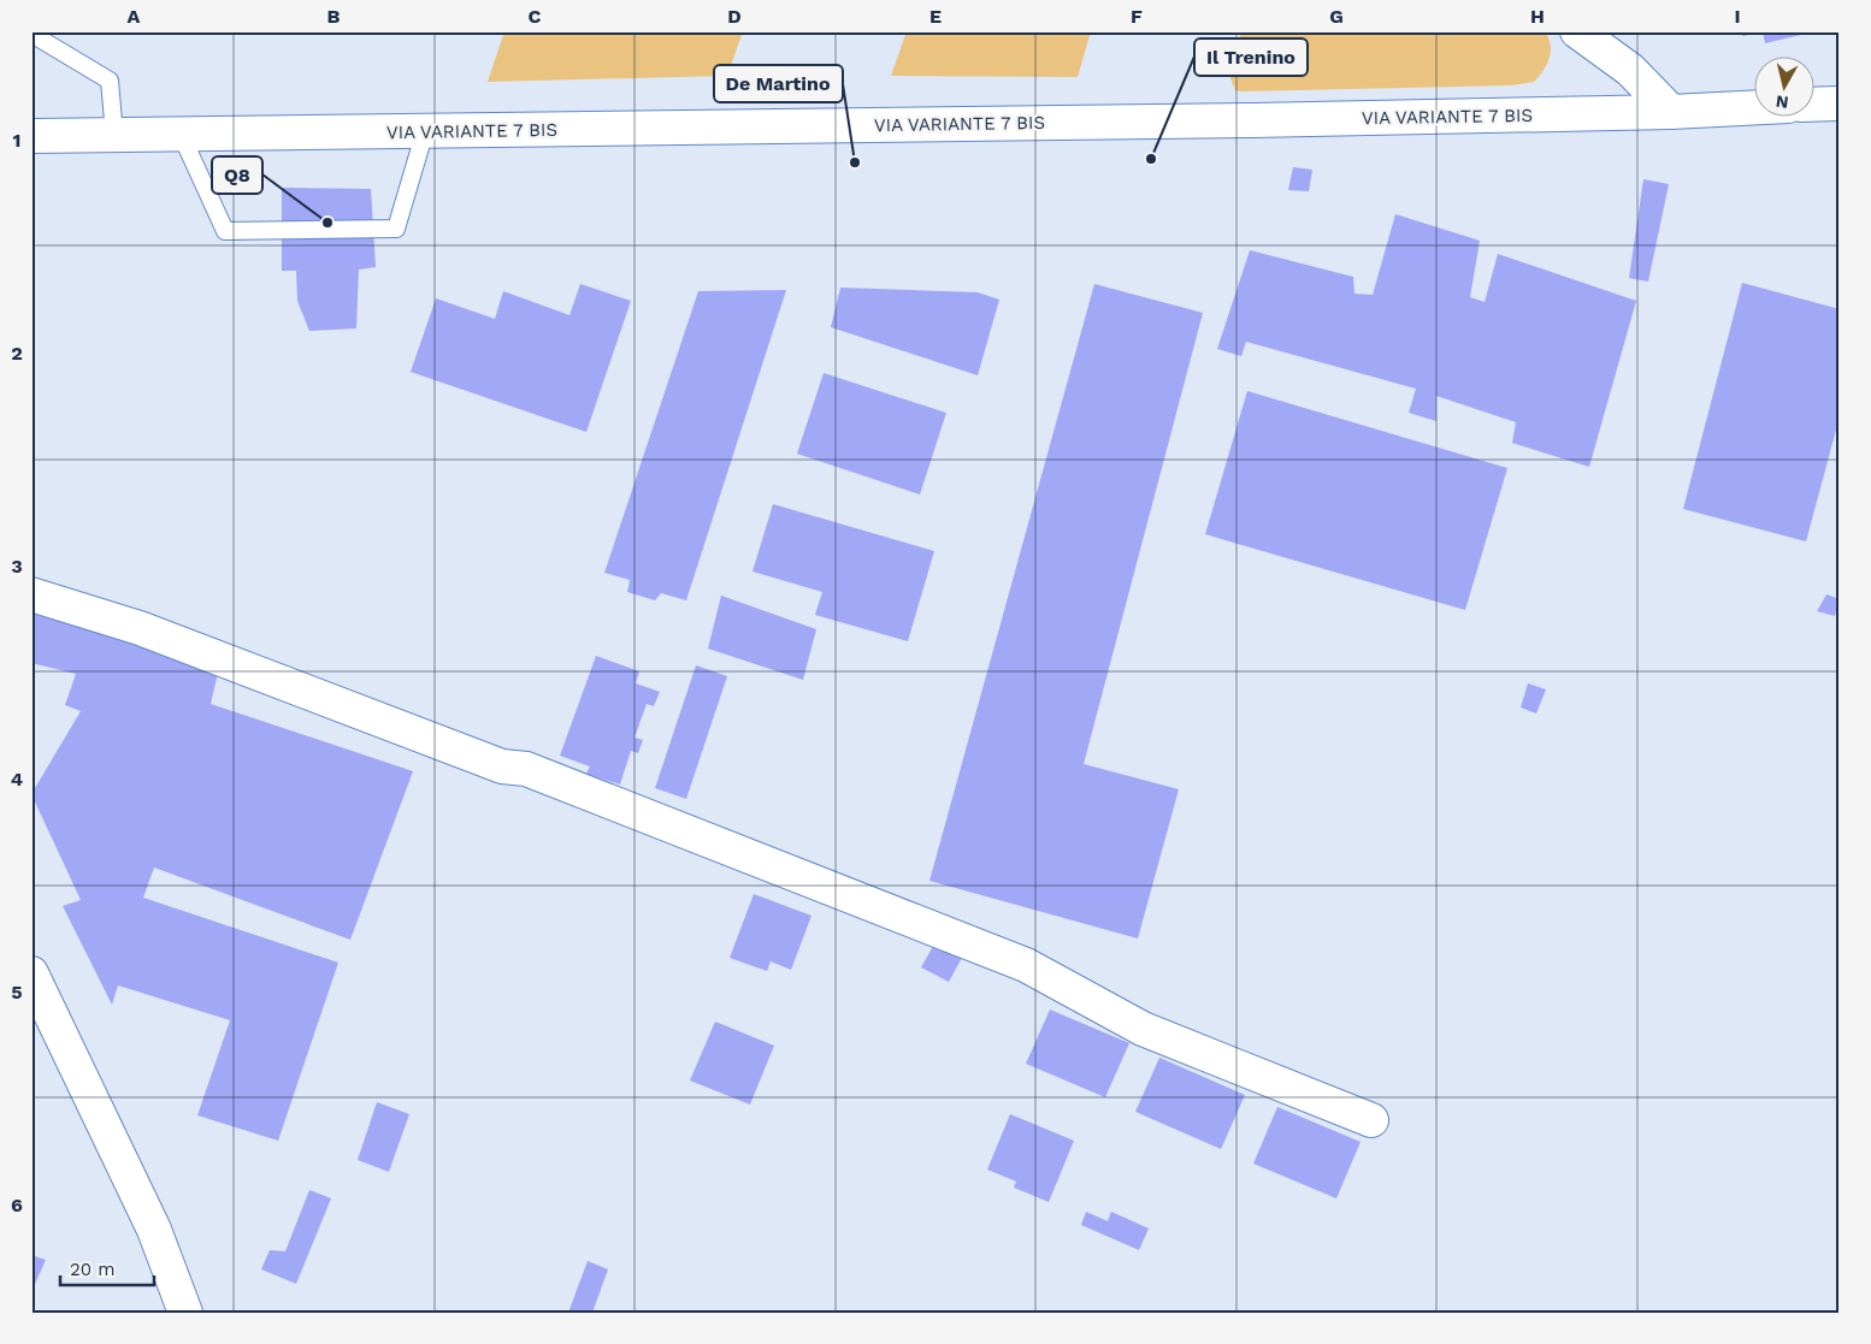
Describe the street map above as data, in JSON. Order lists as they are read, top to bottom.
{
  "streets": {
    "street": ["VIA VARIANTE 7 BIS"]
  },
  "places": ["Il Trenino", "De Martino", "Q8"],
  "scale_bar": "20 m",
  "north": "bottom",
  "grid": {
    "columns": [
      "A",
      "B",
      "C",
      "D",
      "E",
      "F",
      "G",
      "H",
      "I"
    ],
    "rows": [
      "1",
      "2",
      "3",
      "4",
      "5",
      "6"
    ]
  }
}
